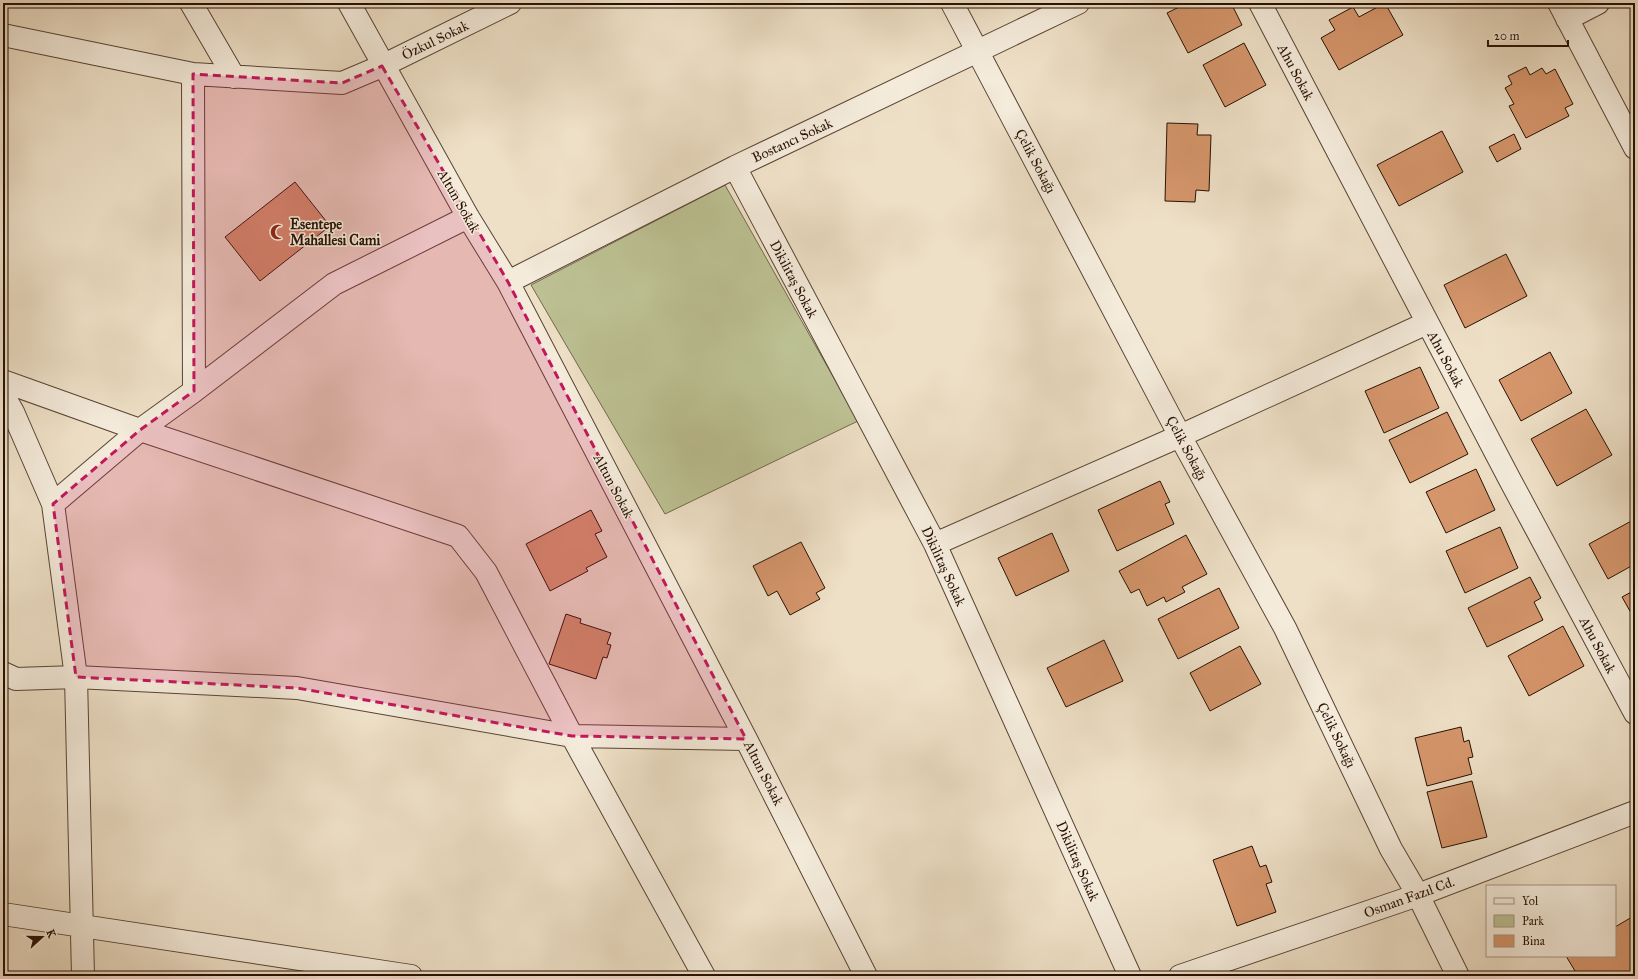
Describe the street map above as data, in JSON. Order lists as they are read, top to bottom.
{
  "streets": {
    "street": [
      "Özkul Sokak",
      "Ahu Sokak",
      "Bostancı Sokak",
      "Çelik Sokağı",
      "Altun Sokak",
      "Dikilitaş Sokak",
      "Osman Fazıl Cd."
    ]
  },
  "crossings": [
    ["Özkul Sokak", "Altun Sokak"],
    ["Bostancı Sokak", "Çelik Sokağı"],
    ["Bostancı Sokak", "Altun Sokak"],
    ["Bostancı Sokak", "Dikilitaş Sokak"],
    ["Çelik Sokağı", "Osman Fazıl Cd."]
  ],
  "places": {
    "mosque": ["Esentepe Mahallesi Cami"]
  },
  "legend": ["Yol", "Park", "Bina"],
  "scale_bar": "20 m",
  "north": "right"
}
